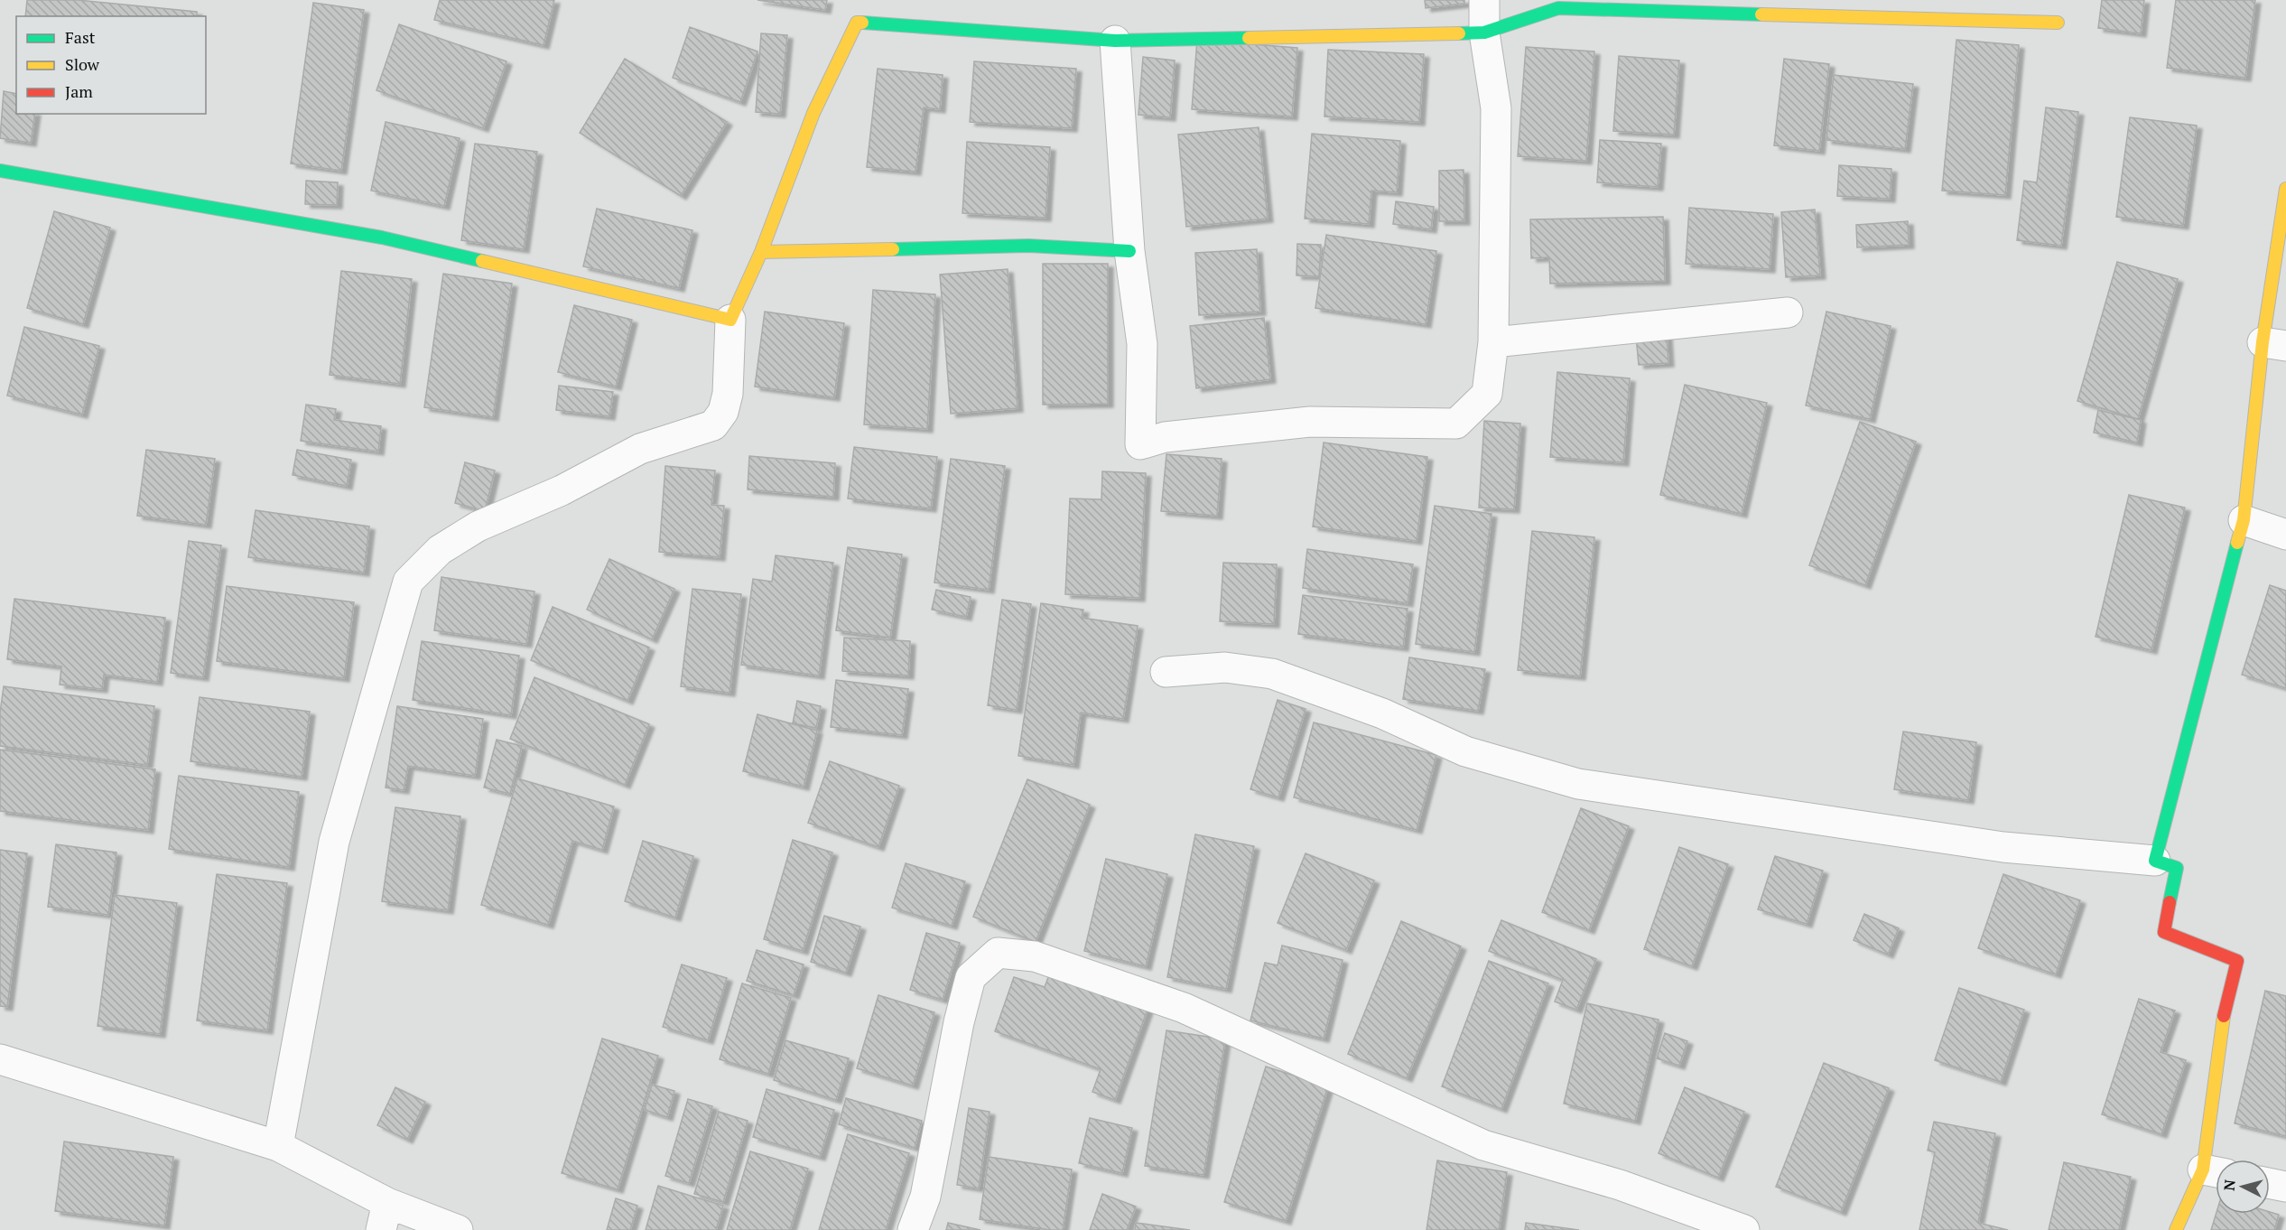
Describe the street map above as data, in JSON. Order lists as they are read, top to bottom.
{
  "legend": ["Fast", "Slow", "Jam"],
  "north": "left"
}
